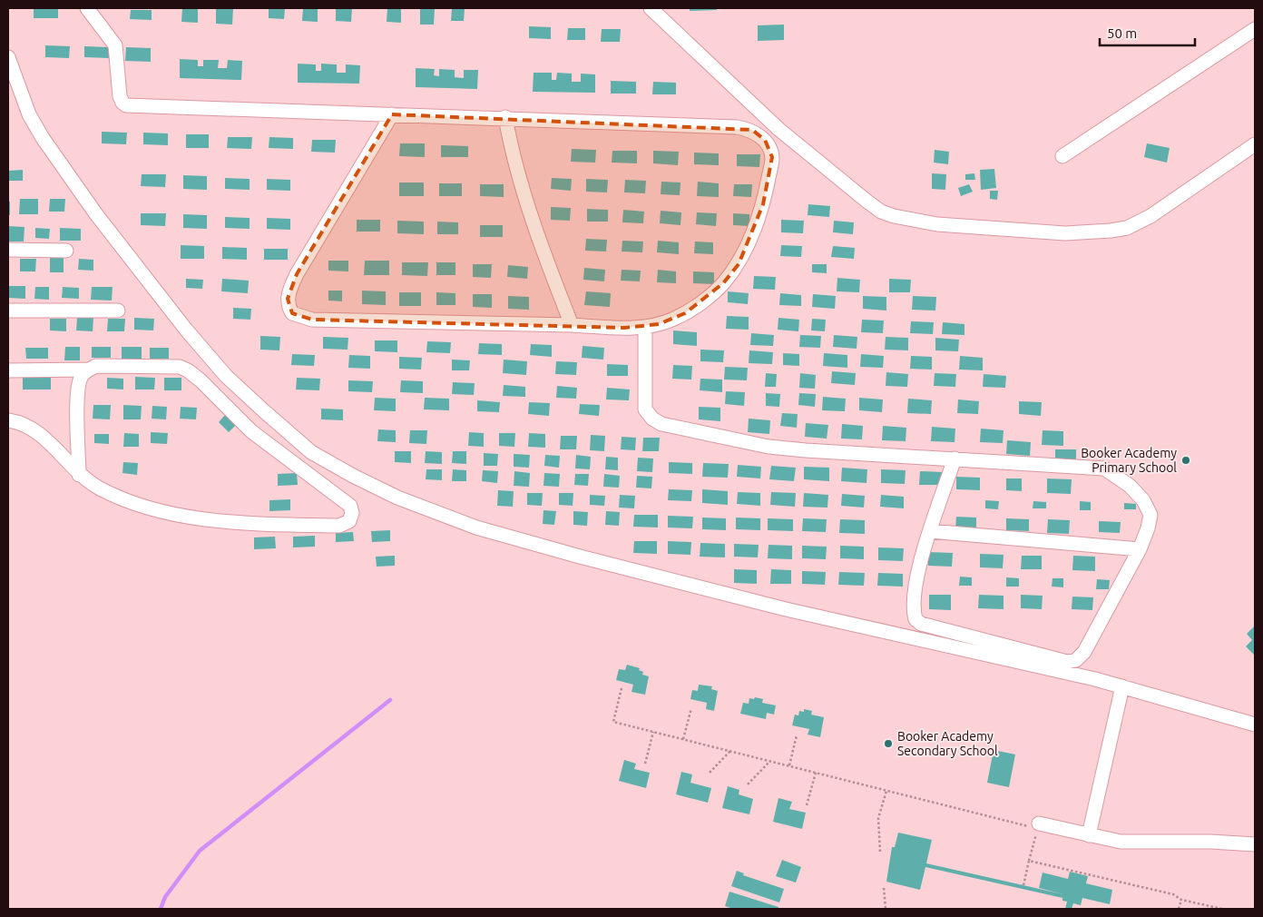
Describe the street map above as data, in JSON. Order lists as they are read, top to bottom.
{
  "places": ["Booker Academy Primary School", "Booker Academy Secondary School"],
  "scale_bar": "50 m"
}
